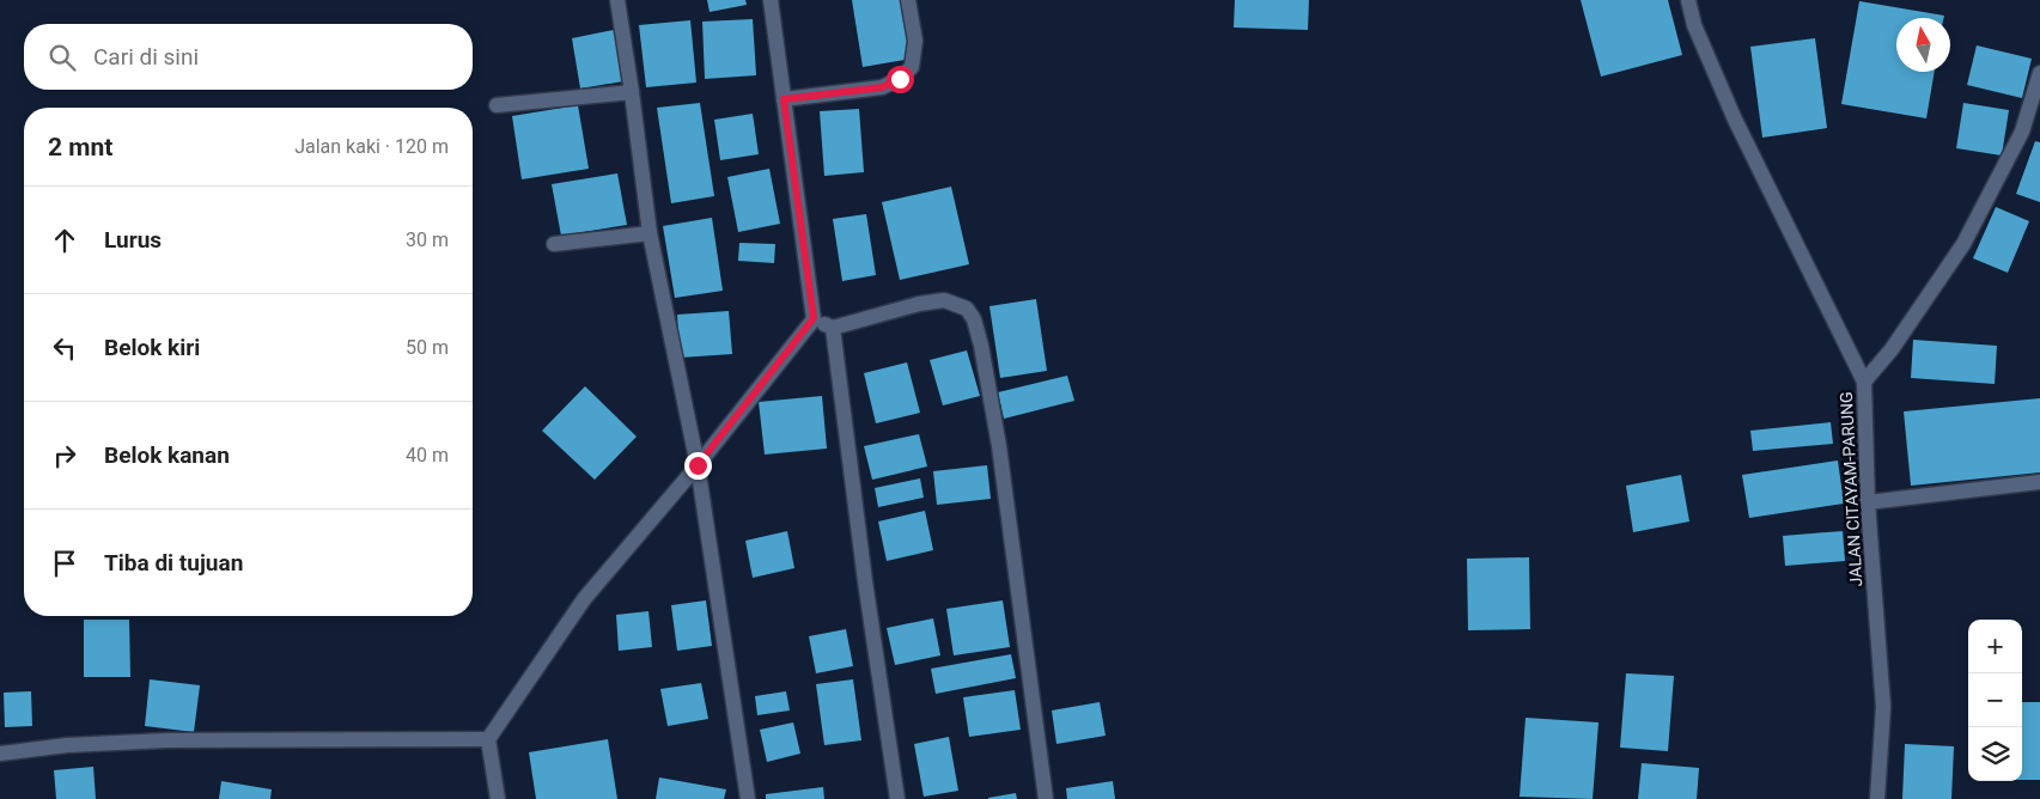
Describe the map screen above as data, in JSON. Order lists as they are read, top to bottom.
{
  "streets": {
    "street": ["JALAN CITAYAM-PARUNG"]
  },
  "north": "top",
  "page": {
    "search": "Cari di sini",
    "heading": ["2 mnt", "Jalan kaki · 120 m"],
    "list": [
      ["Lurus", "30 m"],
      ["Belok kiri", "50 m"],
      ["Belok kanan", "40 m"],
      "Tiba di tujuan"
    ],
    "map_buttons": ["+", "−"]
  }
}
